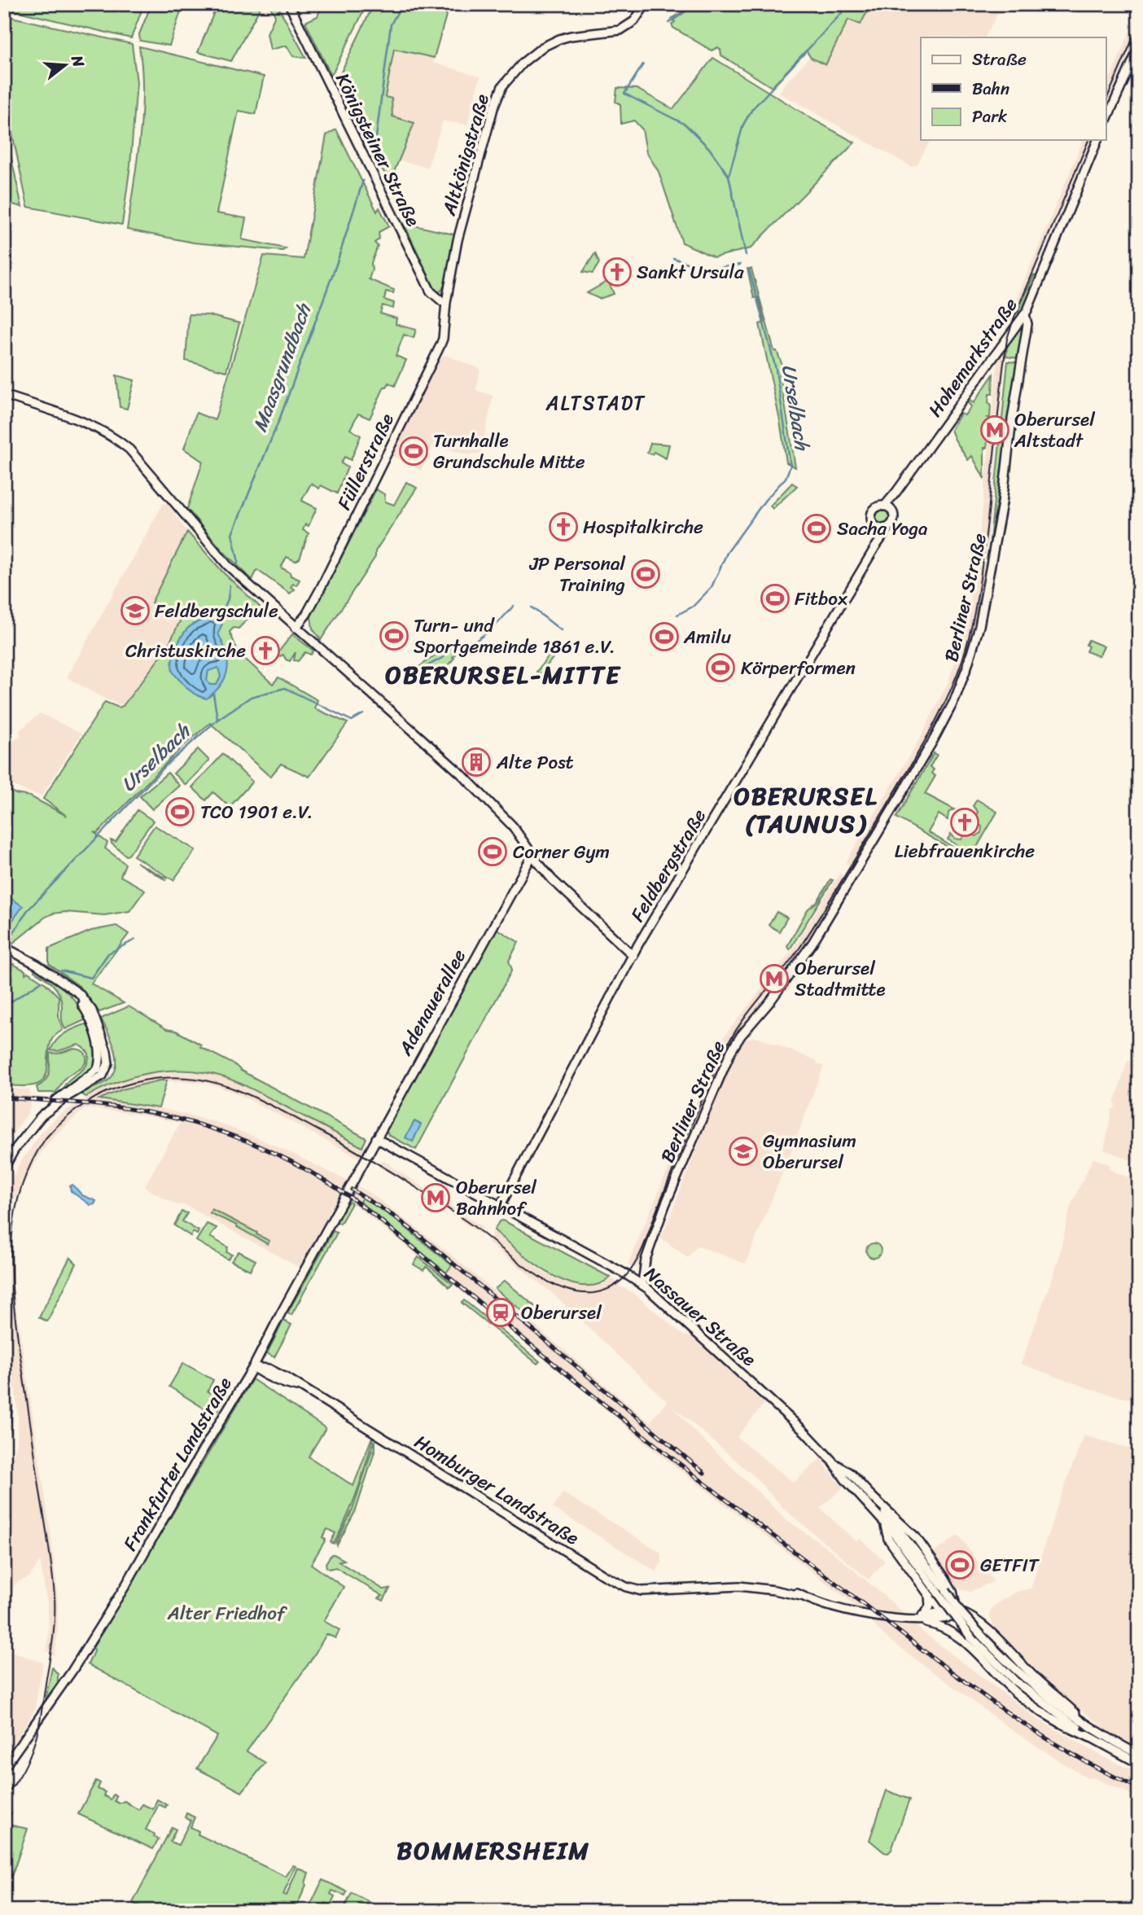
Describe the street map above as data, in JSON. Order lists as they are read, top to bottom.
{
  "streets": {
    "main road": [
      "Königsteiner Straße",
      "Altkönigstraße",
      "Hohemarkstraße",
      "Füllerstraße",
      "Berliner Straße",
      "Feldbergstraße",
      "Adenauerallee",
      "Nassauer Straße",
      "Frankfurter Landstraße",
      "Homburger Landstraße"
    ]
  },
  "crossings": [
    ["Königsteiner Straße", "Altkönigstraße"],
    ["Königsteiner Straße", "Füllerstraße"],
    ["Altkönigstraße", "Füllerstraße"],
    ["Hohemarkstraße", "Berliner Straße"],
    ["Hohemarkstraße", "Feldbergstraße"],
    ["Berliner Straße", "Nassauer Straße"],
    ["Feldbergstraße", "Nassauer Straße"],
    ["Adenauerallee", "Nassauer Straße"],
    ["Adenauerallee", "Frankfurter Landstraße"],
    ["Frankfurter Landstraße", "Homburger Landstraße"]
  ],
  "districts": [
    "ALTSTADT",
    "OBERURSEL-MITTE",
    "OBERURSEL (TAUNUS)",
    "BOMMERSHEIM"
  ],
  "water": ["Maasgrundbach", "Urselbach"],
  "parks": ["Alter Friedhof"],
  "places": {
    "church": [
      "Sankt Ursula",
      "Hospitalkirche",
      "Christuskirche",
      "Liebfrauenkirche"
    ],
    "metro station": ["Oberursel Altstadt", "Oberursel Stadtmitte", "Oberursel Bahnhof"],
    "sports": [
      "Turnhalle Grundschule Mitte",
      "Sacha Yoga",
      "JP Personal Training",
      "Fitbox",
      "Turn- und Sportgemeinde 1861 e.V.",
      "Amilu",
      "Körperformen",
      "TCO 1901 e.V.",
      "Corner Gym",
      "GETFIT"
    ],
    "school or university": ["Feldbergschule", "Gymnasium Oberursel"],
    "building": ["Alte Post"],
    "station": ["Oberursel"]
  },
  "legend": ["Straße", "Bahn", "Park"],
  "north": "right"
}
